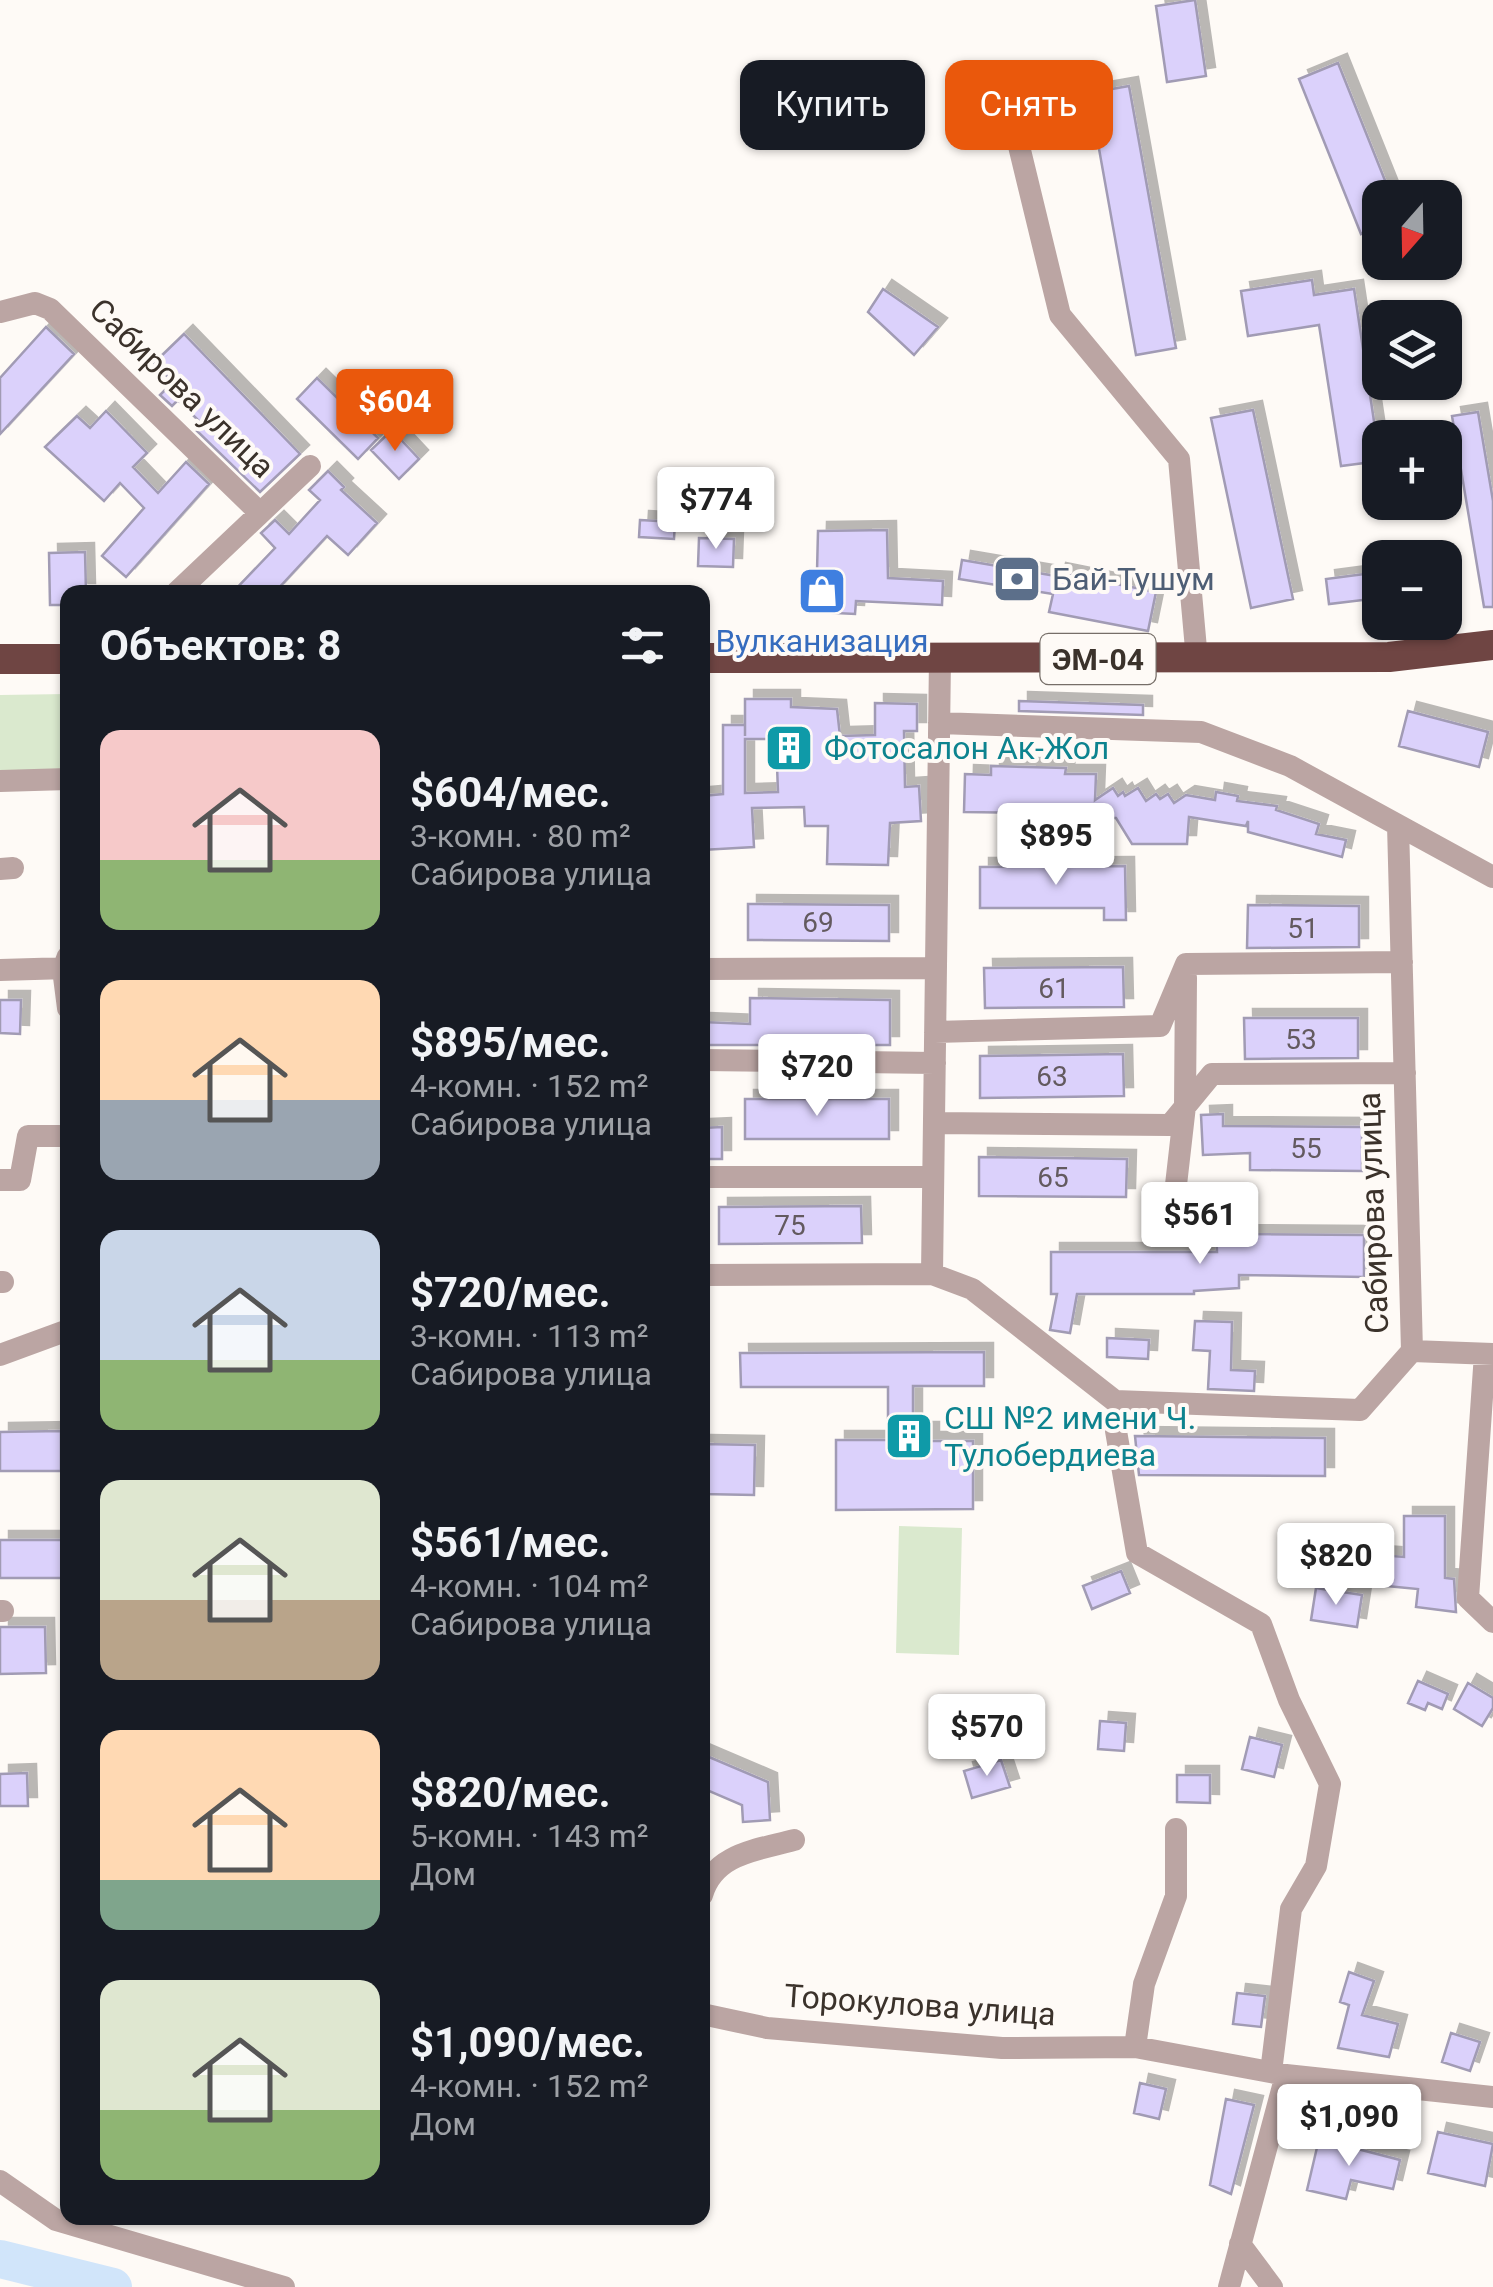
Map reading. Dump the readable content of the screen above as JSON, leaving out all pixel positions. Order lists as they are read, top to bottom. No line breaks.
{"streets":{"highway":["ЭМ-04"],"street":["Сабирова улица","Торокулова улица"]},"places":{"bank":["Бай-Тушум"],"shop":["Вулканизация"],"building":["Фотосалон Ак-Жол","СШ №2 имени Ч. Тулобердиева"]},"house_numbers":["69","51","61","53","63","55","65","75"],"north":"bottom","page":{"chip":["Купить","Снять"],"map_buttons":["+","−"],"price":["$604","$774","$895","$720","$561","$820","$570","$1,090"],"heading":"Объектов: 8","list":[{"name":"$604/мес.","note":"3-комн. · 80 m² · Сабирова улица"},{"name":"$895/мес.","note":"4-комн. · 152 m² · Сабирова улица"},{"name":"$720/мес.","note":"3-комн. · 113 m² · Сабирова улица"},{"name":"$561/мес.","note":"4-комн. · 104 m² · Сабирова улица"},{"name":"$820/мес.","note":"5-комн. · 143 m² · Дом"},{"name":"$1,090/мес.","note":"4-комн. · 152 m² · Дом"}]}}
